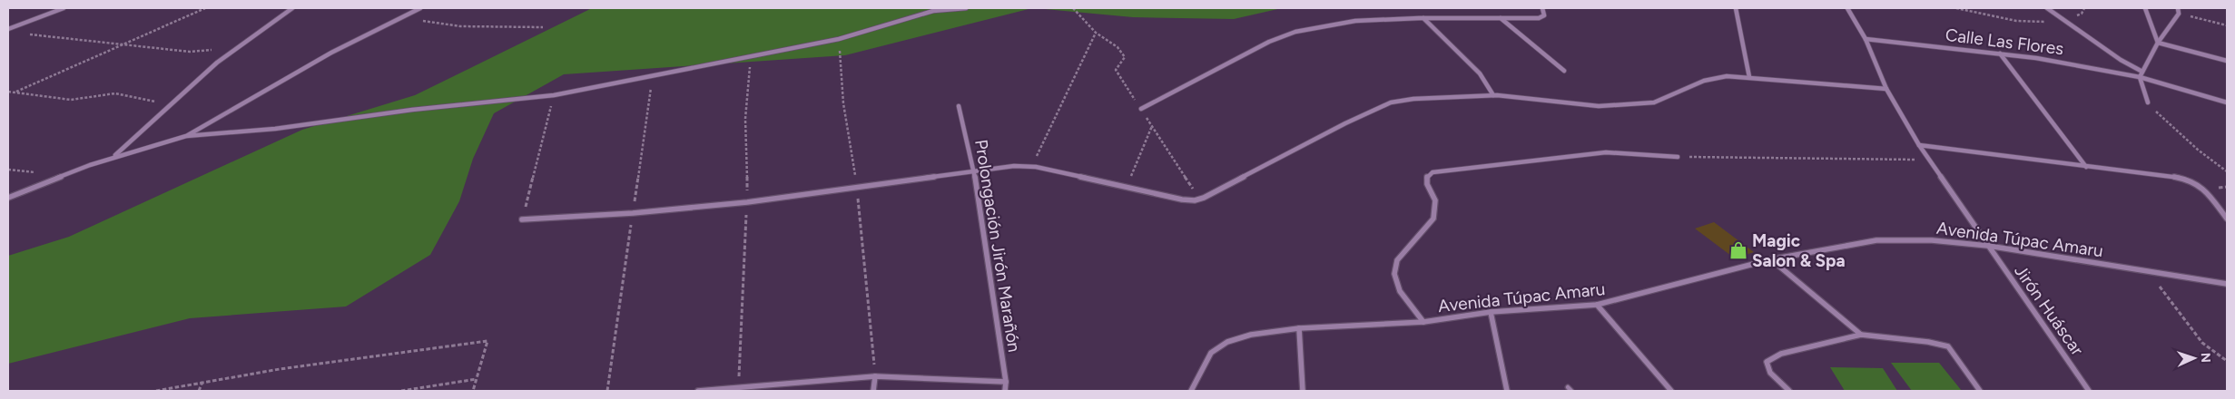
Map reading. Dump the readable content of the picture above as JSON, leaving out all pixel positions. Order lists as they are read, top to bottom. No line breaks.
{"streets":{"street":["Calle Las Flores","Avenida Túpac Amaru","Prolongación Jirón Marañón","Jirón Huáscar"]},"crossings":[["Calle Las Flores","Jirón Huáscar"],["Avenida Túpac Amaru","Jirón Huáscar"]],"places":{"shop":["Magic Salon & Spa"]},"north":"right"}
